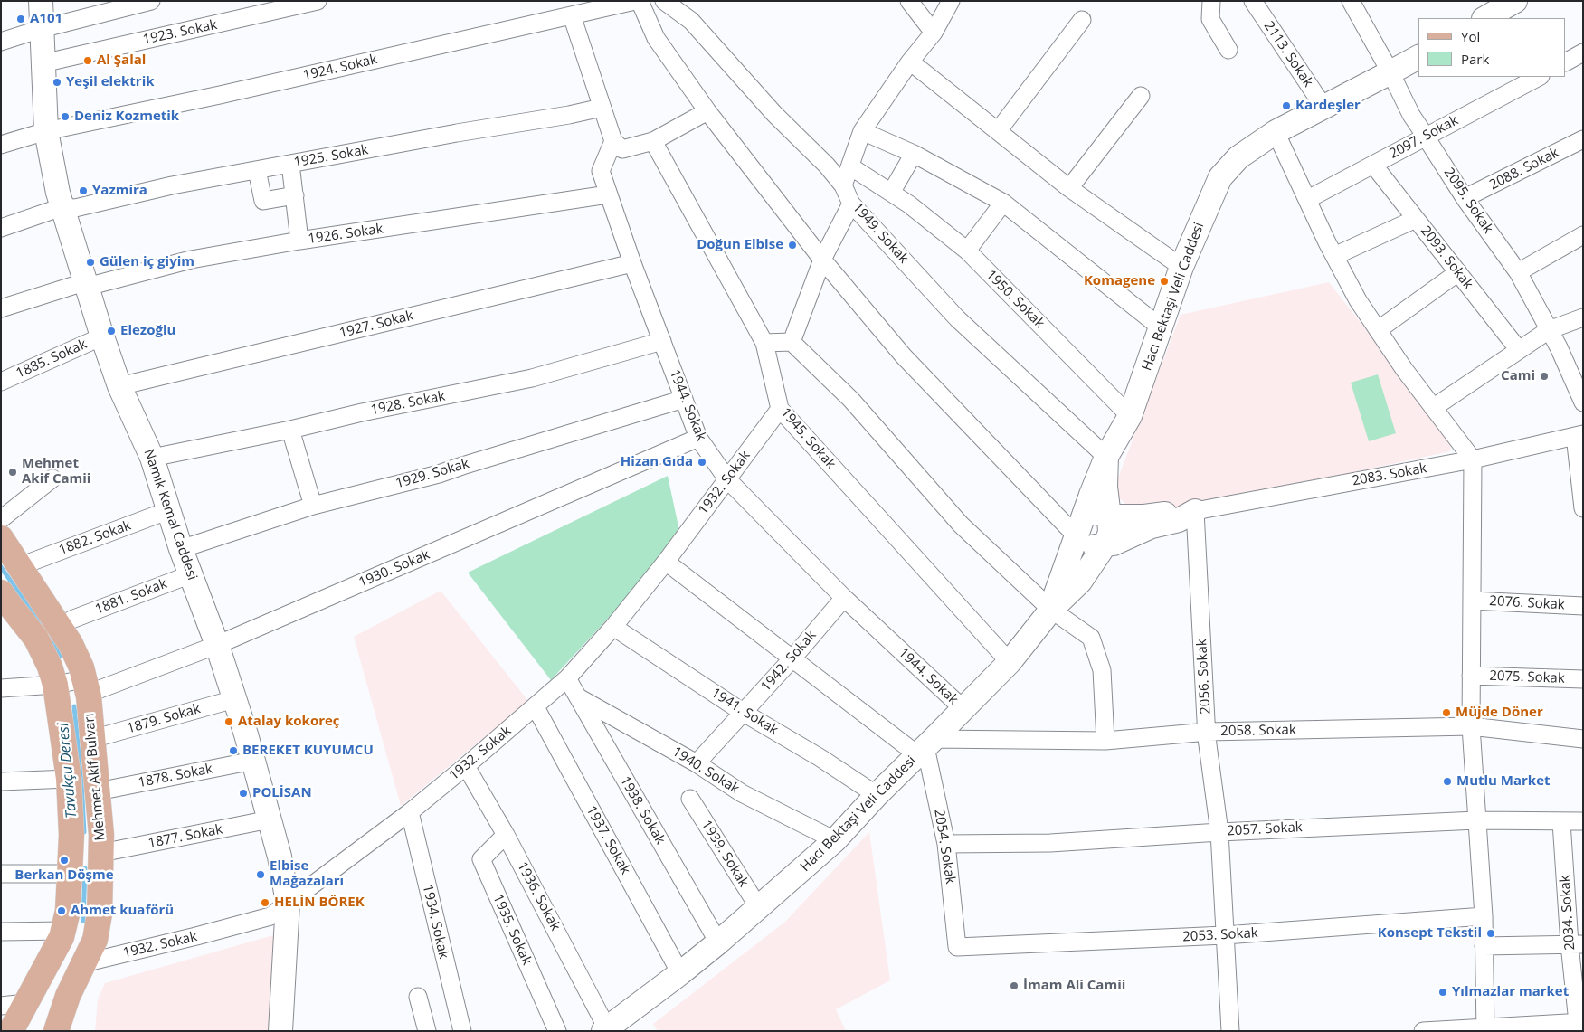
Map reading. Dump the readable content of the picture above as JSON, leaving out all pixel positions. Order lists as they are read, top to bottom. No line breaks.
{"streets":{"main road":["Mehmet Akif Bulvarı"],"street":["1923. Sokak","2113. Sokak","1924. Sokak","2097. Sokak","1925. Sokak","2088. Sokak","2095. Sokak","1949. Sokak","1926. Sokak","2093. Sokak","Hacı Bektaşi Veli Caddesi","1950. Sokak","1927. Sokak","1885. Sokak","1928. Sokak","1944. Sokak","1945. Sokak","1929. Sokak","2083. Sokak","1932. Sokak","Namık Kemal Caddesi","1882. Sokak","1930. Sokak","1881. Sokak","2076. Sokak","1942. Sokak","2056. Sokak","2075. Sokak","1941. Sokak","1879. Sokak","2058. Sokak","1940. Sokak","1878. Sokak","1938. Sokak","2057. Sokak","1877. Sokak","1937. Sokak","2054. Sokak","1939. Sokak","1936. Sokak","2034. Sokak","1934. Sokak","1935. Sokak","2053. Sokak"]},"crossings":[["1923. Sokak","Namık Kemal Caddesi"],["2113. Sokak","Hacı Bektaşi Veli Caddesi"],["1924. Sokak","Namık Kemal Caddesi"],["2097. Sokak","2095. Sokak"],["2097. Sokak","2093. Sokak"],["1925. Sokak","Namık Kemal Caddesi"],["2088. Sokak","2095. Sokak"],["2095. Sokak","Hacı Bektaşi Veli Caddesi"],["1949. Sokak","Hacı Bektaşi Veli Caddesi"],["1926. Sokak","1944. Sokak"],["1926. Sokak","Namık Kemal Caddesi"],["Hacı Bektaşi Veli Caddesi","1950. Sokak"],["Hacı Bektaşi Veli Caddesi","1944. Sokak"],["Hacı Bektaşi Veli Caddesi","1945. Sokak"],["Hacı Bektaşi Veli Caddesi","1941. Sokak"],["Hacı Bektaşi Veli Caddesi","2058. Sokak"],["Hacı Bektaşi Veli Caddesi","1940. Sokak"],["Hacı Bektaşi Veli Caddesi","1938. Sokak"],["Hacı Bektaşi Veli Caddesi","1937. Sokak"],["Hacı Bektaşi Veli Caddesi","2054. Sokak"],["Hacı Bektaşi Veli Caddesi","1939. Sokak"],["Hacı Bektaşi Veli Caddesi","1936. Sokak"],["1927. Sokak","1944. Sokak"],["1927. Sokak","Namık Kemal Caddesi"],["1885. Sokak","Namık Kemal Caddesi"],["1928. Sokak","1944. Sokak"],["1928. Sokak","Namık Kemal Caddesi"],["1944. Sokak","1929. Sokak"],["1944. Sokak","1932. Sokak"],["1944. Sokak","1930. Sokak"],["1944. Sokak","1942. Sokak"],["1945. Sokak","1932. Sokak"],["1929. Sokak","Namık Kemal Caddesi"],["2083. Sokak","2056. Sokak"],["1932. Sokak","Namık Kemal Caddesi"],["1932. Sokak","1941. Sokak"],["1932. Sokak","Mehmet Akif Bulvarı"],["1932. Sokak","1938. Sokak"],["1932. Sokak","1937. Sokak"],["1932. Sokak","1936. Sokak"],["1932. Sokak","1934. Sokak"],["Namık Kemal Caddesi","1882. Sokak"],["Namık Kemal Caddesi","1930. Sokak"],["Namık Kemal Caddesi","1881. Sokak"],["Namık Kemal Caddesi","1879. Sokak"],["Namık Kemal Caddesi","1878. Sokak"],["Namık Kemal Caddesi","1877. Sokak"],["1882. Sokak","Mehmet Akif Bulvarı"],["1930. Sokak","Mehmet Akif Bulvarı"],["1942. Sokak","1941. Sokak"],["1942. Sokak","1940. Sokak"],["2056. Sokak","2058. Sokak"],["2056. Sokak","2057. Sokak"],["2056. Sokak","2053. Sokak"],["1879. Sokak","Mehmet Akif Bulvarı"],["2058. Sokak","2054. Sokak"],["1940. Sokak","1938. Sokak"],["1878. Sokak","Mehmet Akif Bulvarı"],["Mehmet Akif Bulvarı","1877. Sokak"],["2057. Sokak","2054. Sokak"],["2057. Sokak","2034. Sokak"],["2054. Sokak","2053. Sokak"],["1936. Sokak","1935. Sokak"]],"water":["Tavukçu Deresi"],"places":["A101","Al Şalal","Yeşil elektrik","Kardeşler","Deniz Kozmetik","Yazmira","Doğun Elbise","Gülen iç giyim","Komagene","Elezoğlu","Cami","Hizan Gıda","Mehmet Akif Camii","Müjde Döner","Atalay kokoreç","BEREKET KUYUMCU","Mutlu Market","POLİSAN","Berkan Döşme","Elbise Mağazaları","HELİN BÖREK","Ahmet kuaförü","Konsept Tekstil","İmam Ali Camii","Yılmazlar market"],"legend":["Yol","Park"]}
